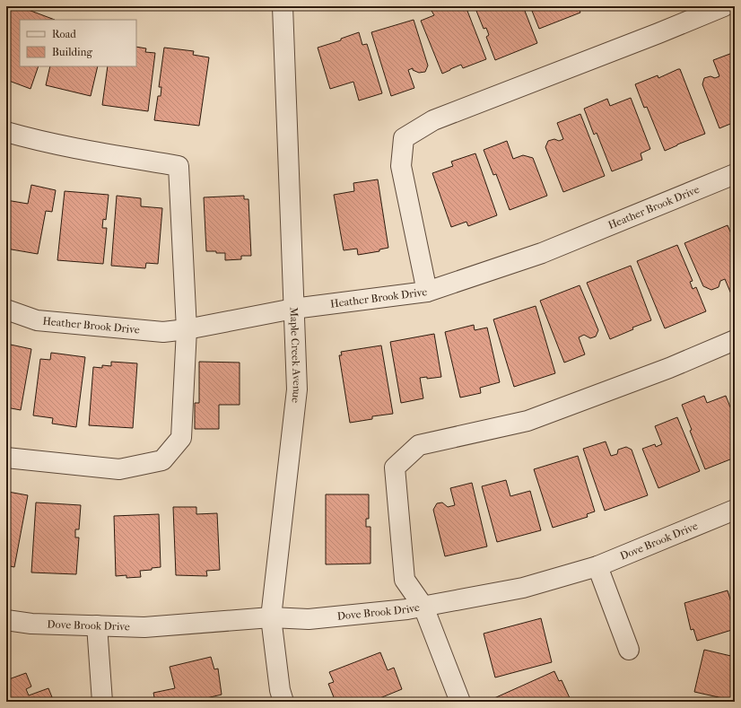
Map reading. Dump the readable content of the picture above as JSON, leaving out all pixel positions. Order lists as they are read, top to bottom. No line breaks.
{"streets":{"street":["Heather Brook Drive","Maple Creek Avenue","Dove Brook Drive"]},"crossings":[["Heather Brook Drive","Maple Creek Avenue"],["Maple Creek Avenue","Dove Brook Drive"]],"legend":["Road","Building"]}
